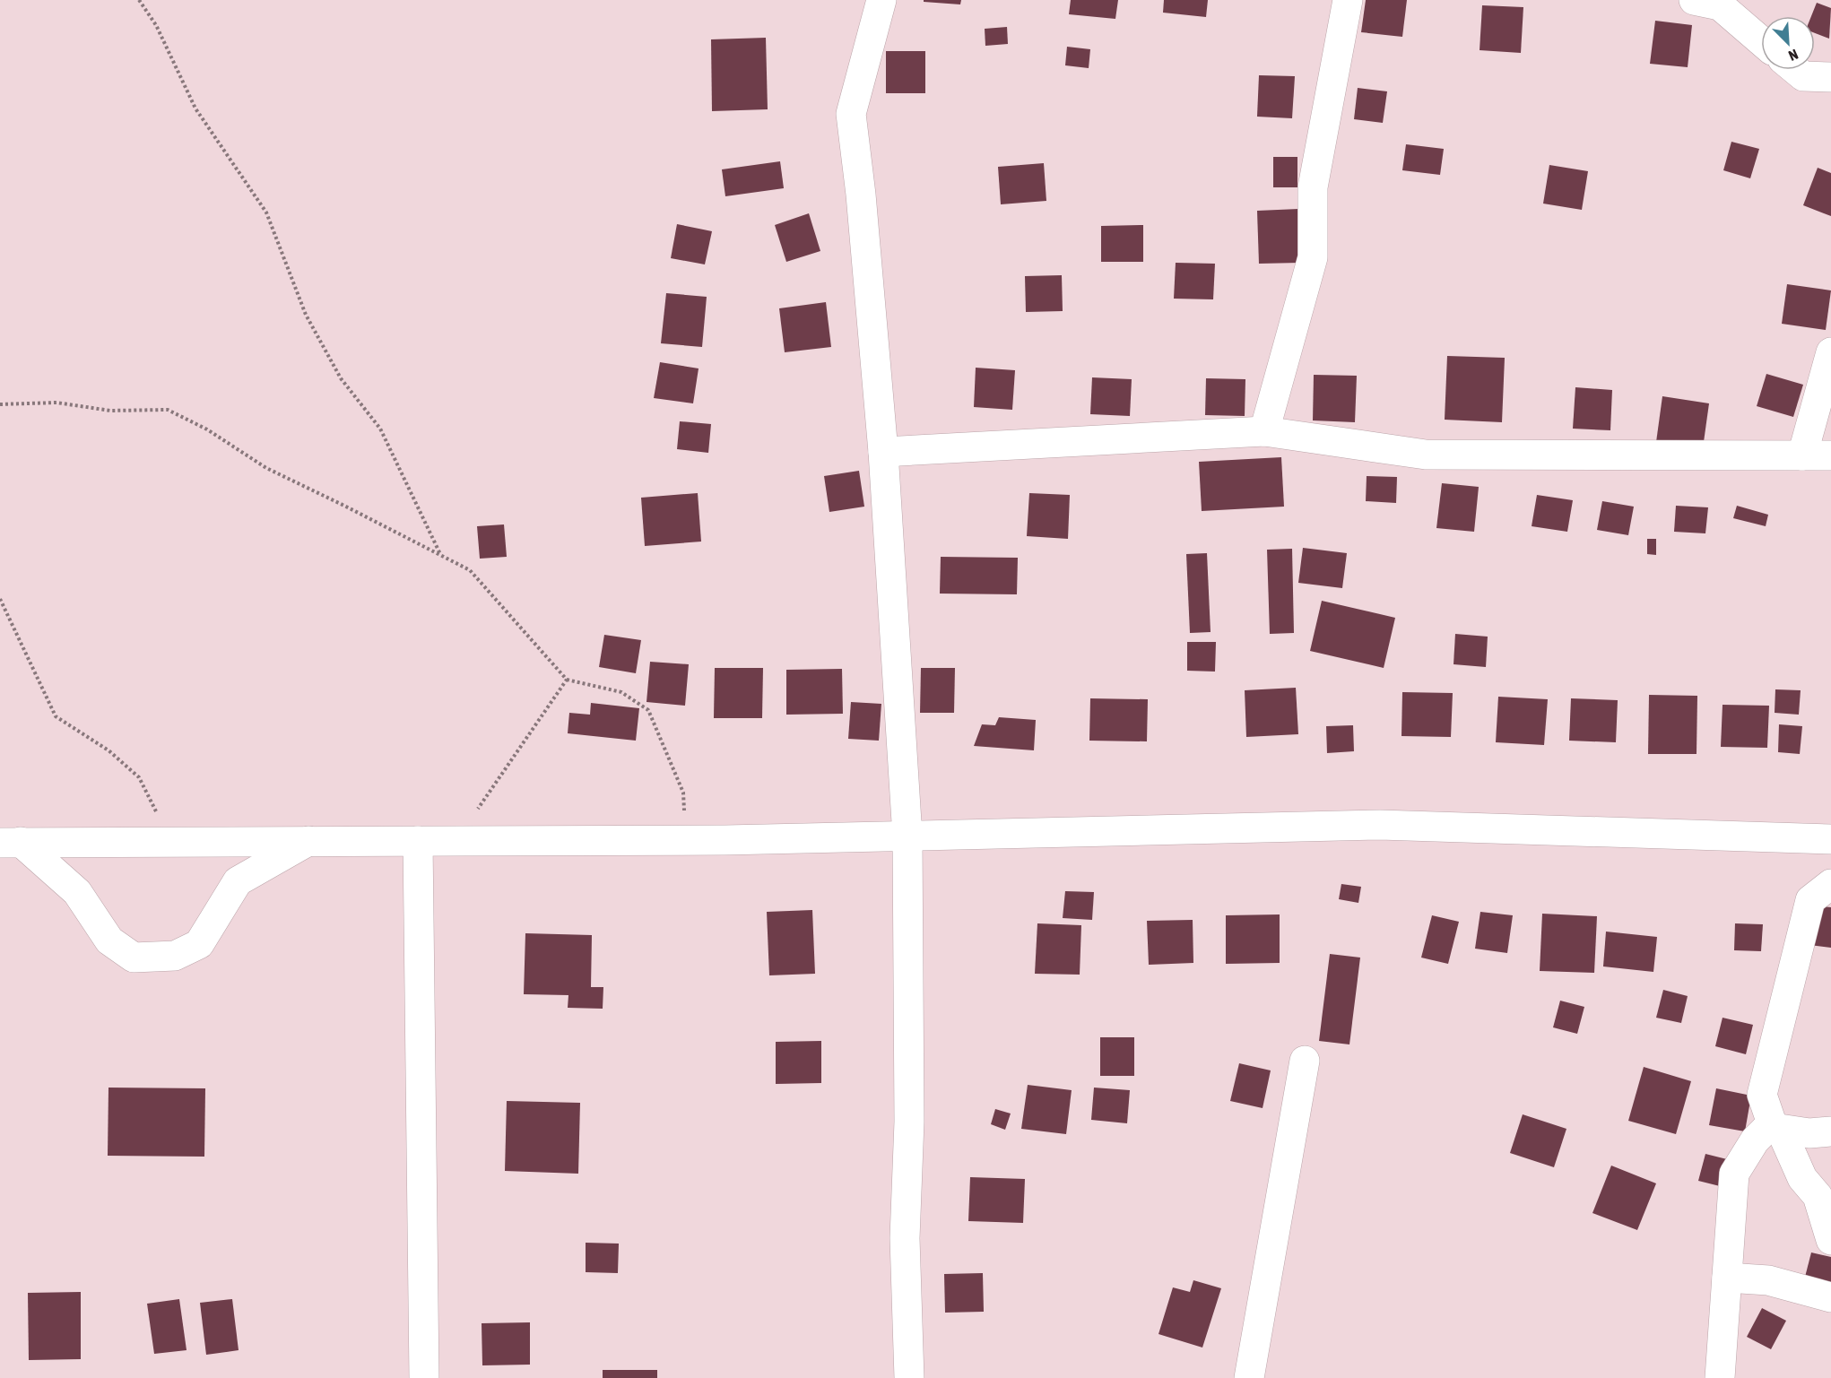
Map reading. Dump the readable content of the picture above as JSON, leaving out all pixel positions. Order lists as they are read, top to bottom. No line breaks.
{"north":"bottom right"}
